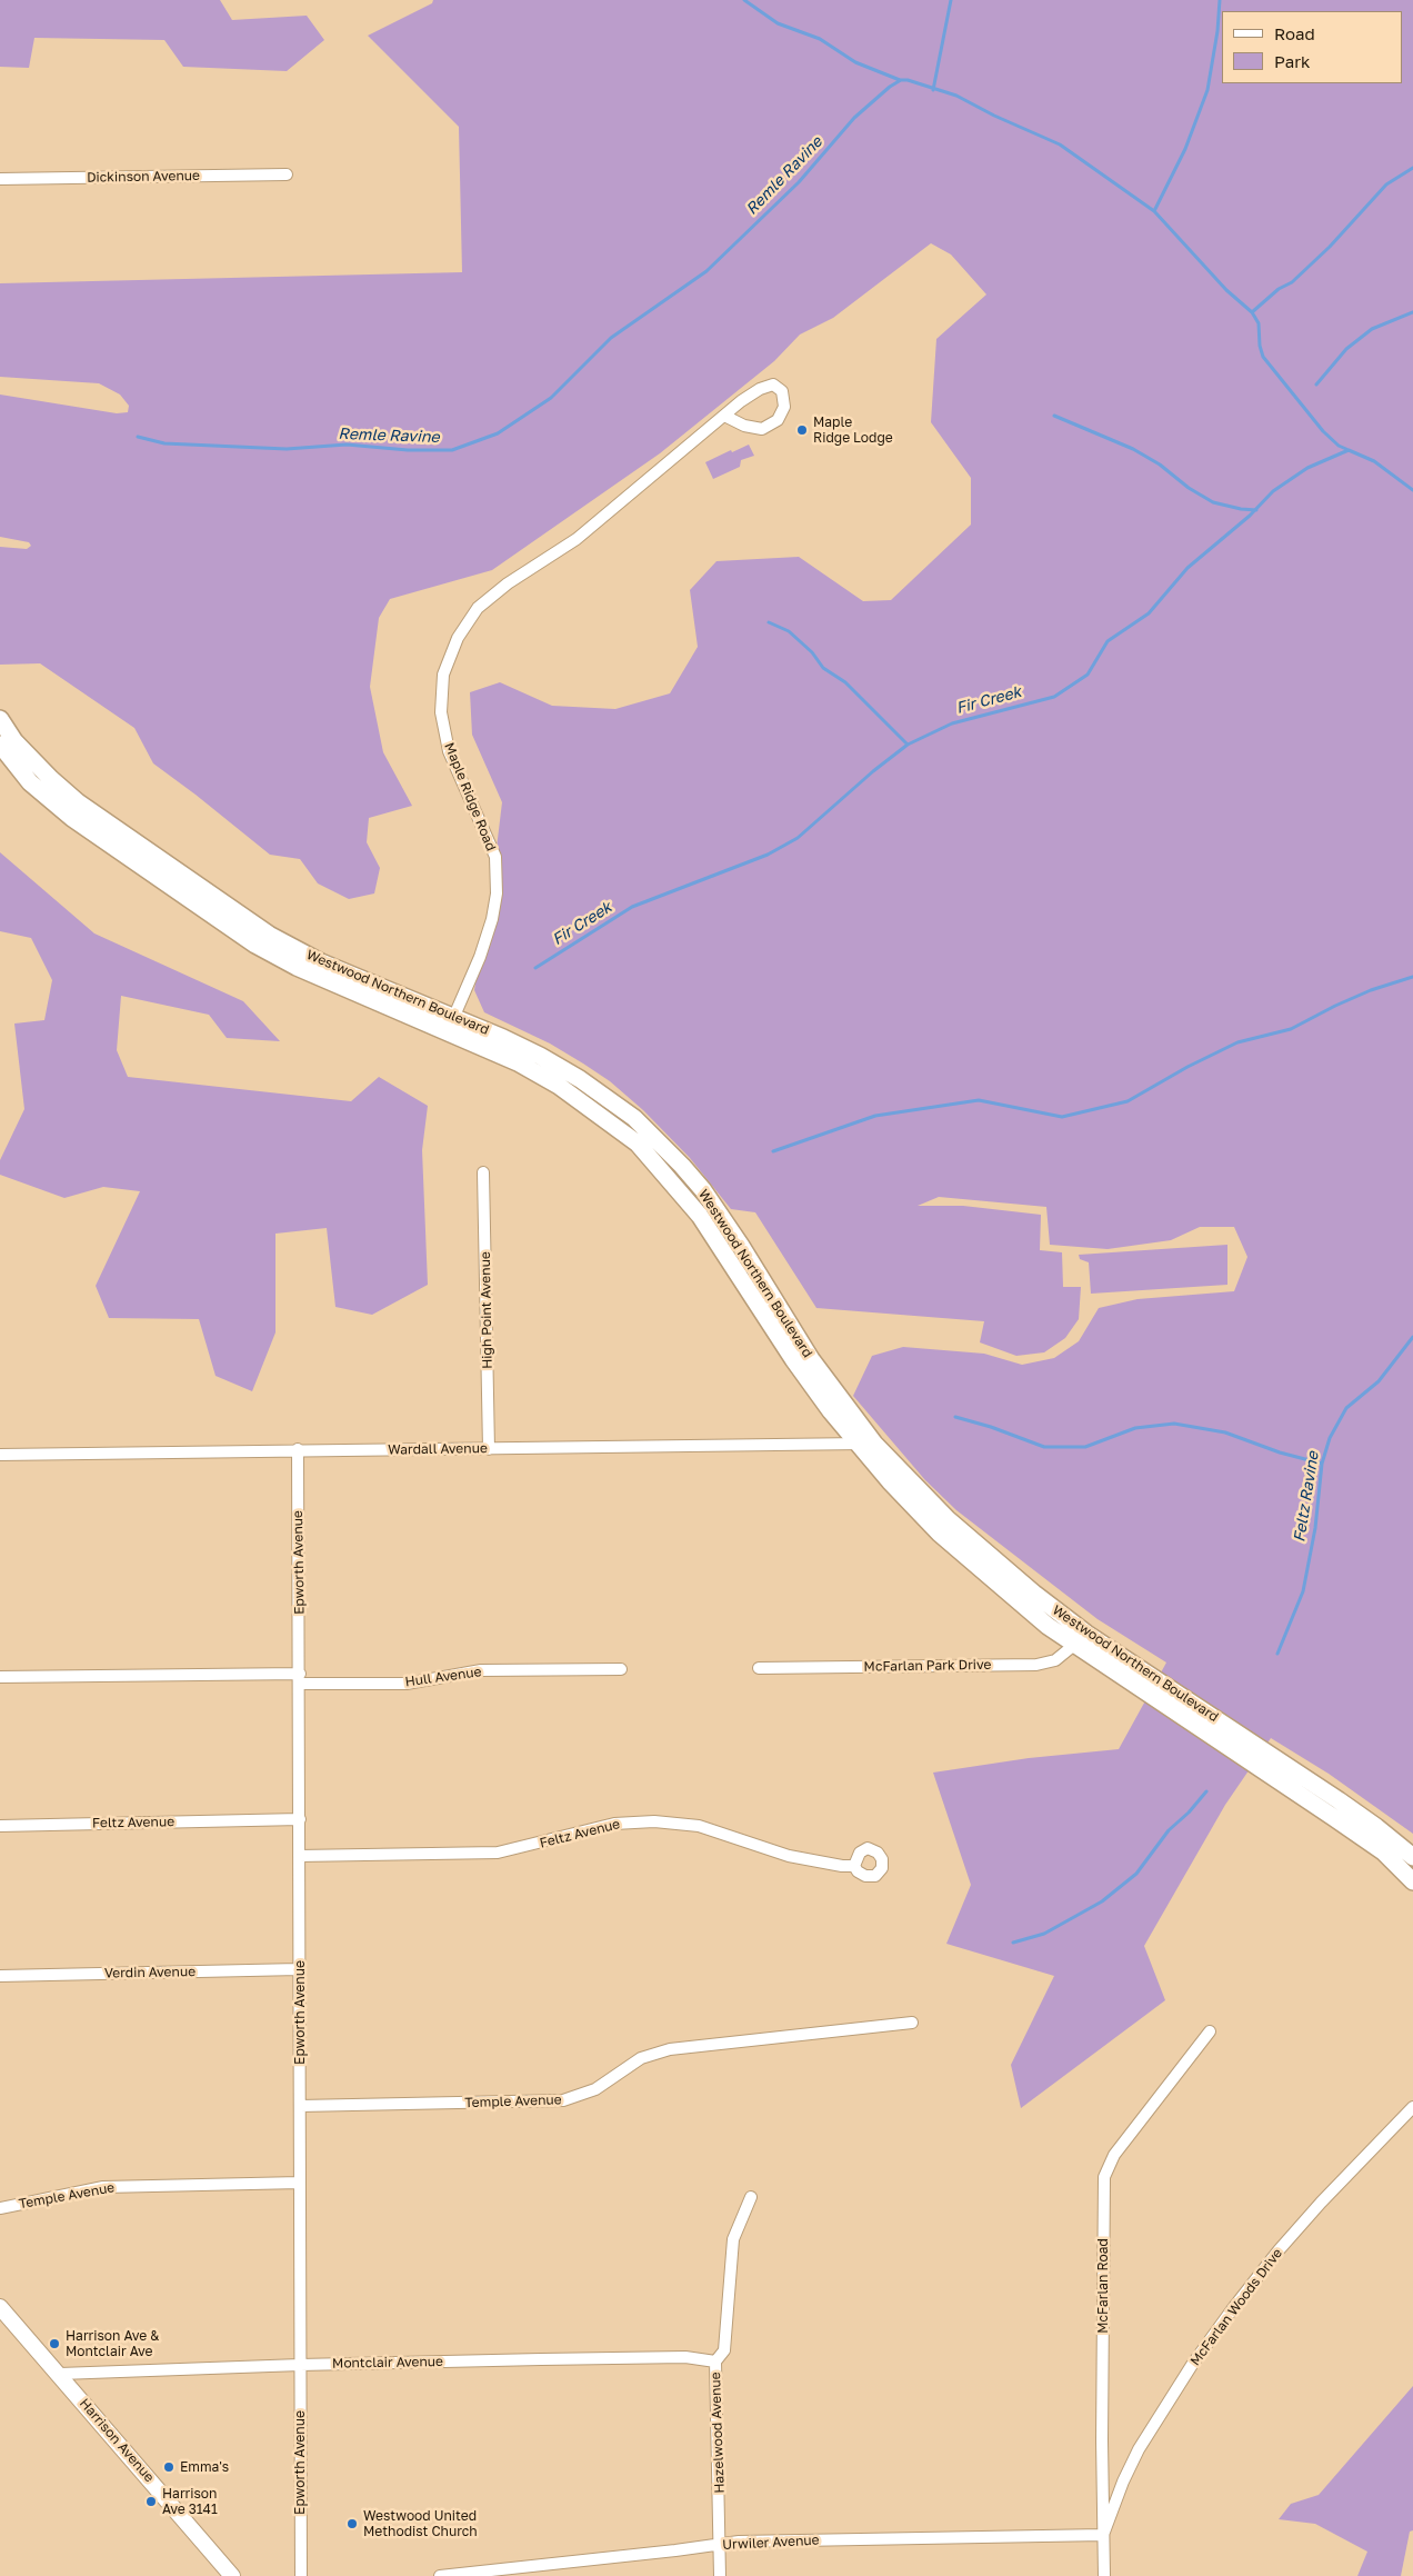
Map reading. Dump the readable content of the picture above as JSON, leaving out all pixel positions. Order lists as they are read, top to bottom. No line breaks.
{"streets":{"main road":["Westwood Northern Boulevard","Harrison Avenue"],"street":["Dickinson Avenue","Maple Ridge Road","High Point Avenue","Wardall Avenue","Epworth Avenue","McFarlan Park Drive","Hull Avenue","Feltz Avenue","Verdin Avenue","Temple Avenue","McFarlan Road","McFarlan Woods Drive","Montclair Avenue","Hazelwood Avenue","Urwiler Avenue"]},"crossings":[["Maple Ridge Road","Westwood Northern Boulevard"],["Westwood Northern Boulevard","Wardall Avenue"],["Westwood Northern Boulevard","McFarlan Park Drive"],["High Point Avenue","Wardall Avenue"],["Wardall Avenue","Epworth Avenue"],["Epworth Avenue","Hull Avenue"],["Epworth Avenue","Feltz Avenue"],["Epworth Avenue","Verdin Avenue"],["Epworth Avenue","Temple Avenue"],["Epworth Avenue","Montclair Avenue"],["McFarlan Road","McFarlan Woods Drive"],["McFarlan Road","Urwiler Avenue"],["McFarlan Woods Drive","Urwiler Avenue"],["Montclair Avenue","Hazelwood Avenue"],["Montclair Avenue","Harrison Avenue"],["Hazelwood Avenue","Urwiler Avenue"]],"water":["Remle Ravine","Fir Creek","Feltz Ravine"],"places":["Maple Ridge Lodge","Harrison Ave & Montclair Ave","Emma's","Harrison Ave 3141","Westwood United Methodist Church"],"legend":["Road","Park"]}
